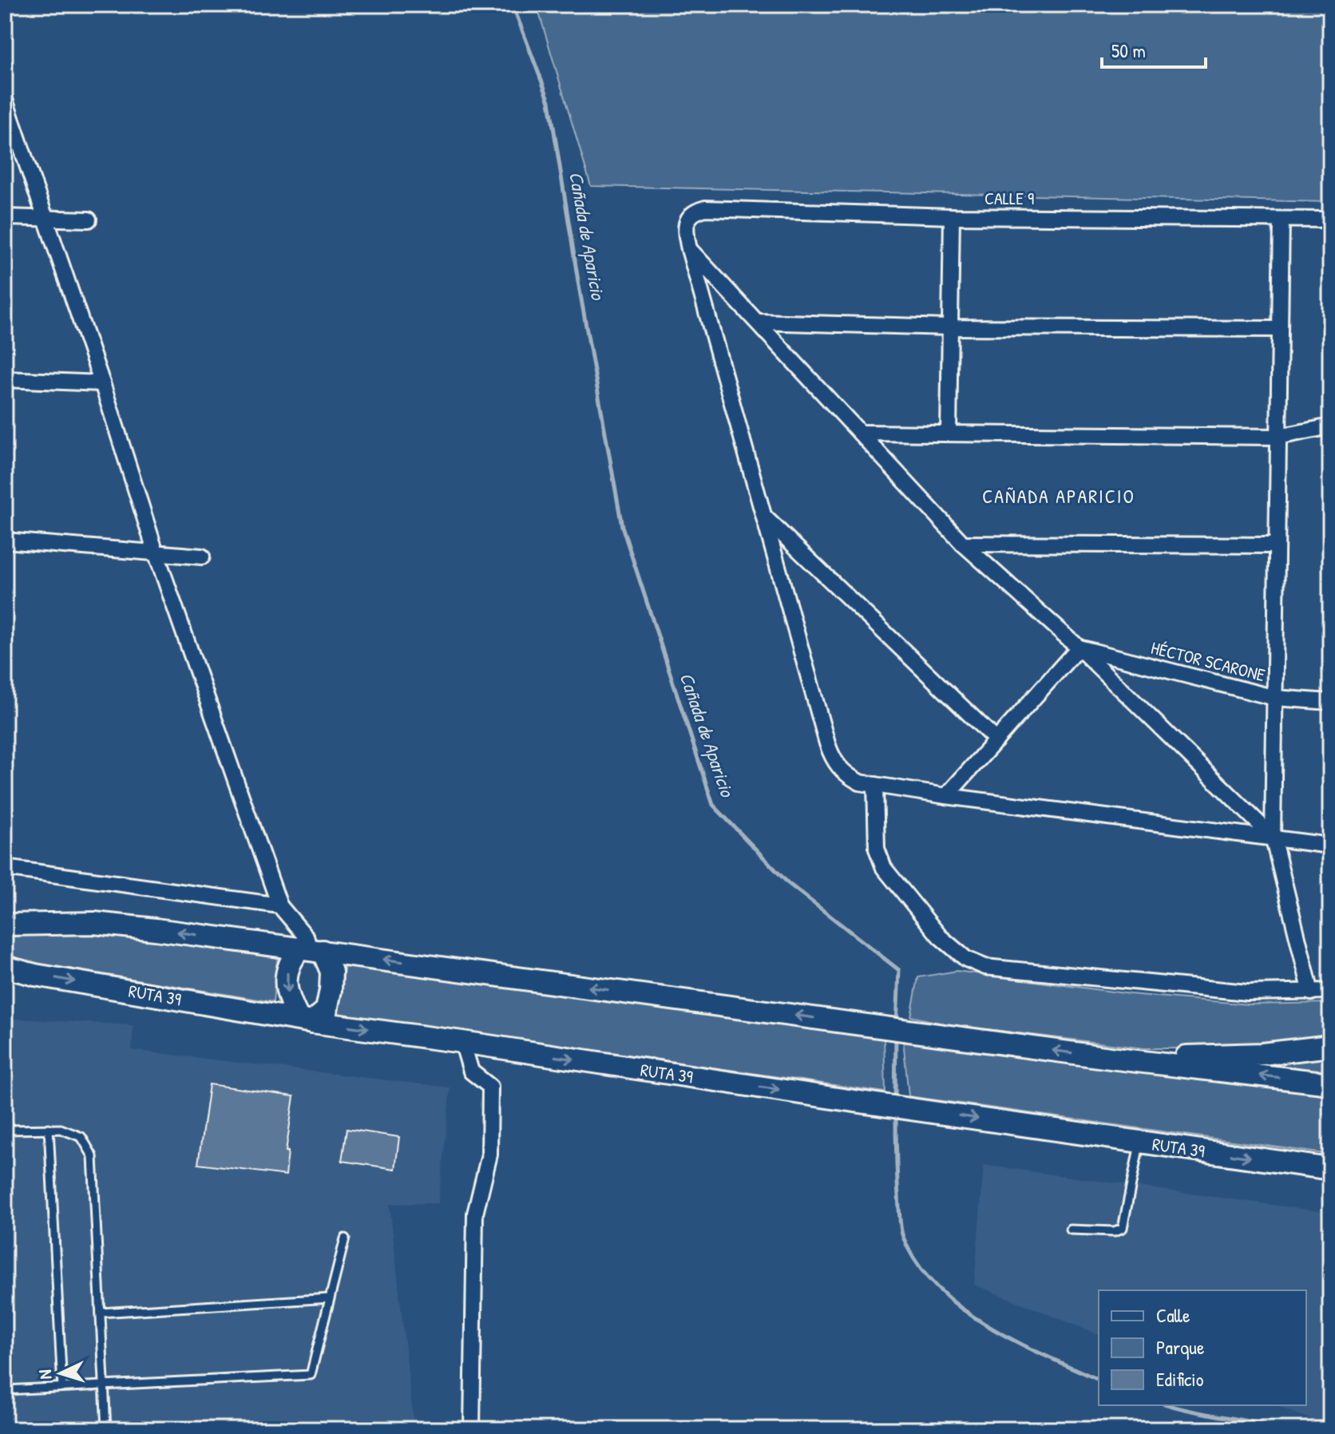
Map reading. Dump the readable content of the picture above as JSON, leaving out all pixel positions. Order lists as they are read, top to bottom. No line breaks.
{"streets":{"main road":["RUTA 39"],"street":["CALLE 9","HÉCTOR SCARONE"]},"districts":["CAÑADA APARICIO"],"water":["Cañada de Aparicio"],"legend":["Calle","Parque","Edificio"],"scale_bar":"50 m","north":"left"}
